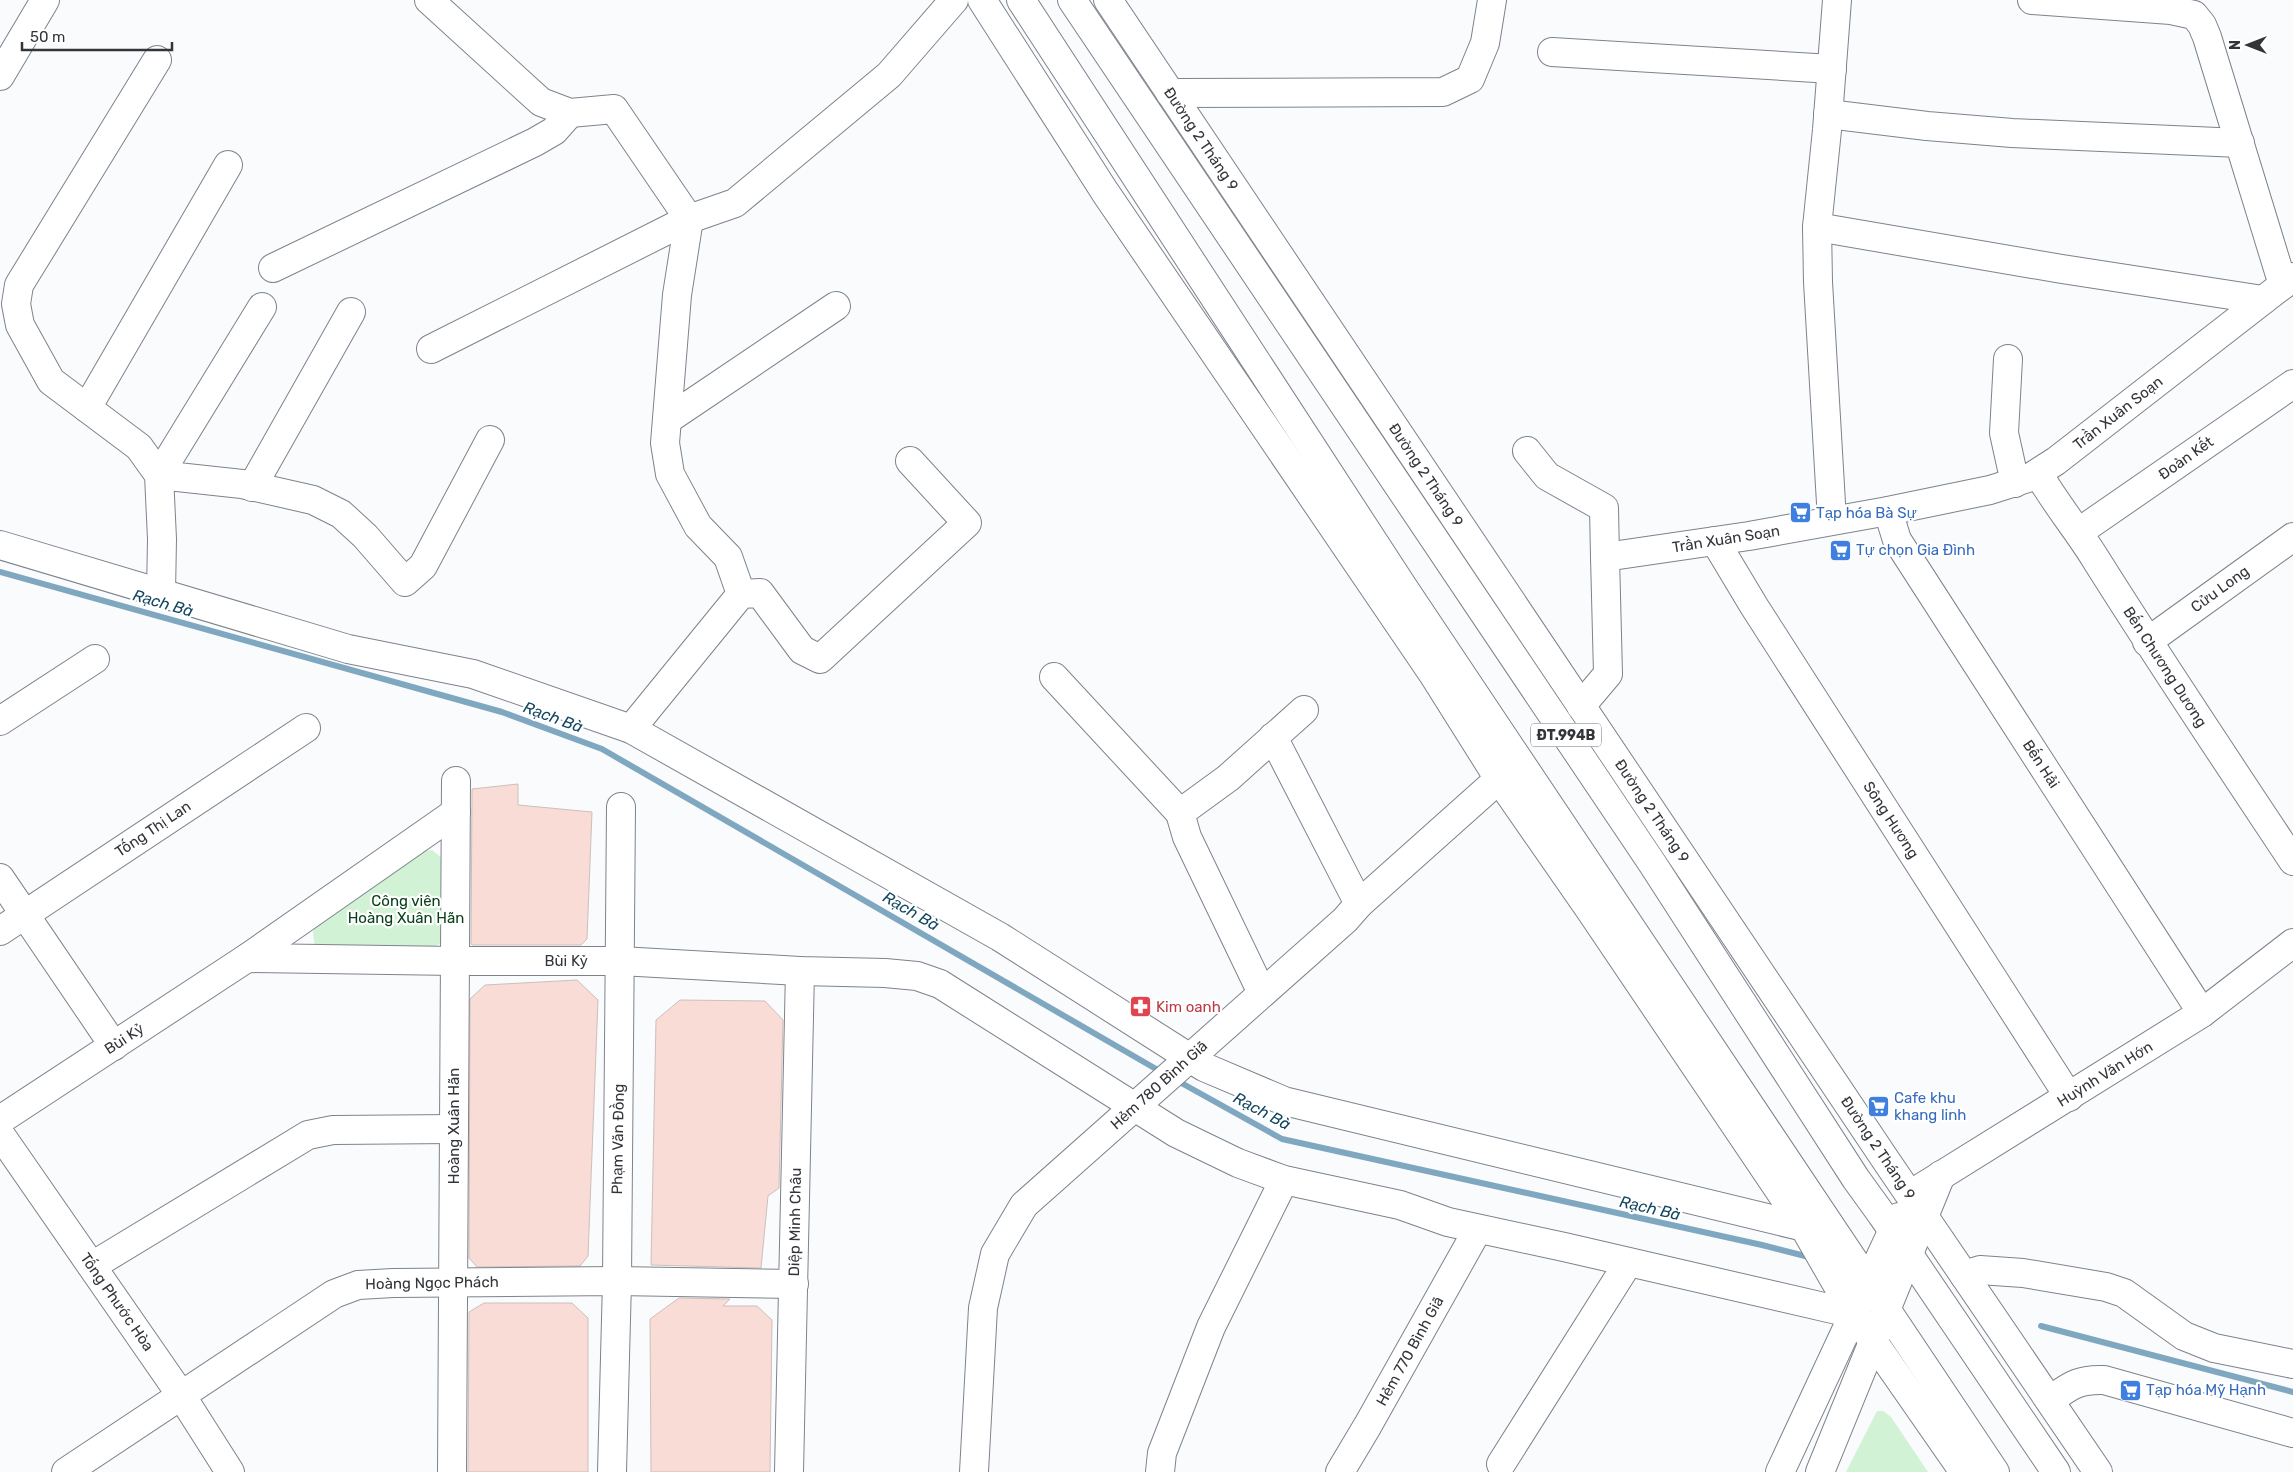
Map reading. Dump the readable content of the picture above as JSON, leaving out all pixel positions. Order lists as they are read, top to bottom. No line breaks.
{"streets":{"street":["Đường 2 Tháng 9","Trần Xuân Soạn","Đoàn Kết","Cửu Long","Bến Chương Dương","ĐT.994B","Bến Hải","Sông Hương","Tống Thị Lan","Bùi Kỷ","Huỳnh Văn Hớn","Hẻm 780 Bình Giã","Hoàng Xuân Hãn","Phạm Văn Đồng","Diệp Minh Châu","Hoàng Ngọc Phách","Tống Phước Hòa","Hẻm 770 Bình Giã"]},"crossings":[["Đường 2 Tháng 9","Huỳnh Văn Hớn"],["Trần Xuân Soạn","Bến Chương Dương"],["Trần Xuân Soạn","Bến Hải"],["Trần Xuân Soạn","Sông Hương"],["Đoàn Kết","Bến Chương Dương"],["Cửu Long","Bến Chương Dương"],["ĐT.994B","Bùi Kỷ"],["ĐT.994B","Hẻm 780 Bình Giã"],["Bến Hải","Huỳnh Văn Hớn"],["Sông Hương","Huỳnh Văn Hớn"],["Bùi Kỷ","Hẻm 780 Bình Giã"],["Bùi Kỷ","Hoàng Xuân Hãn"],["Bùi Kỷ","Phạm Văn Đồng"],["Bùi Kỷ","Diệp Minh Châu"],["Bùi Kỷ","Hẻm 770 Bình Giã"],["Hoàng Xuân Hãn","Hoàng Ngọc Phách"],["Phạm Văn Đồng","Hoàng Ngọc Phách"],["Diệp Minh Châu","Hoàng Ngọc Phách"],["Hoàng Ngọc Phách","Tống Phước Hòa"]],"water":["Rạch Bà"],"parks":["Công viên Hoàng Xuân Hãn"],"places":{"supermarket":["Tạp hóa Bà Sự","Tự chọn Gia Đình","Cafe khu khang linh","Tạp hóa Mỹ Hạnh"],"pharmacy":["Kim oanh"]},"scale_bar":"50 m","north":"left"}
